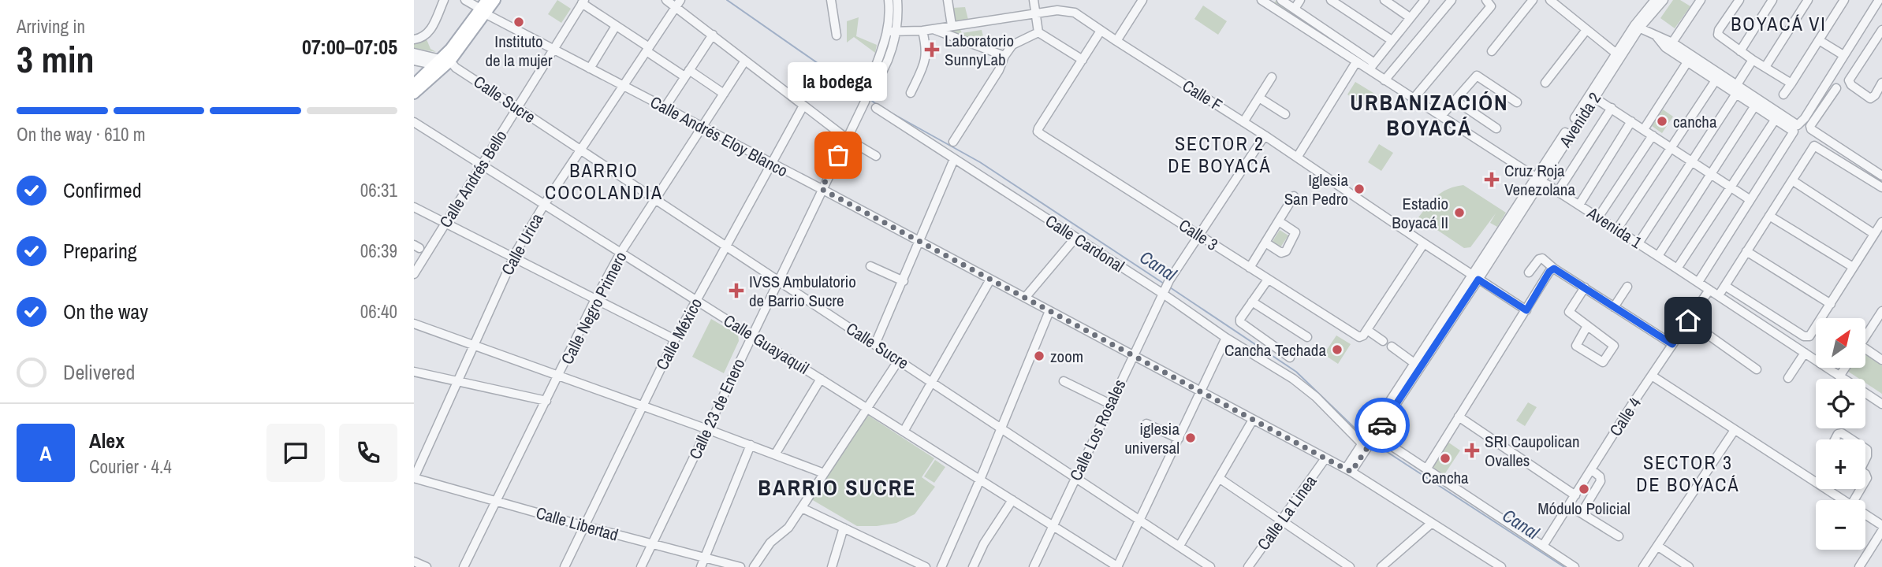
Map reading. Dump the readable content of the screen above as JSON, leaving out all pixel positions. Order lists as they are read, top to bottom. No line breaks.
{"streets":{"street":["Calle F","Calle Sucre","Avenida 2","Calle Andrés Eloy Blanco","Calle Andrés Bello","Avenida 1","Calle 3","Calle Cardonal","Calle Urica","Calle Negro Primero","Calle México","Calle Guayaquil","Calle 23 de Enero","Calle 4","Calle Los Rosales","Calle La Linea","Calle Libertad"]},"crossings":[["Calle F","Avenida 2"],["Calle F","Calle 23 de Enero"],["Calle Sucre","Calle Andrés Bello"],["Calle Sucre","Calle Urica"],["Calle Sucre","Calle Negro Primero"],["Calle Sucre","Calle México"],["Calle Sucre","Calle 23 de Enero"],["Calle Sucre","Calle Los Rosales"],["Avenida 2","Avenida 1"],["Calle Andrés Eloy Blanco","Calle Andrés Bello"],["Calle Andrés Eloy Blanco","Calle Urica"],["Calle Andrés Eloy Blanco","Calle Negro Primero"],["Calle Andrés Eloy Blanco","Calle México"],["Calle Andrés Eloy Blanco","Calle 23 de Enero"],["Calle Andrés Eloy Blanco","Calle Los Rosales"],["Calle Andrés Eloy Blanco","Calle La Linea"],["Calle Andrés Bello","Calle Guayaquil"],["Avenida 1","Calle 4"],["Calle 3","Calle Los Rosales"],["Calle Cardonal","Calle Los Rosales"],["Calle Urica","Calle Guayaquil"],["Calle Urica","Calle Libertad"],["Calle Negro Primero","Calle Guayaquil"],["Calle Negro Primero","Calle Libertad"],["Calle México","Calle Guayaquil"],["Calle México","Calle Libertad"],["Calle Guayaquil","Calle 23 de Enero"],["Calle Guayaquil","Calle Los Rosales"],["Calle 23 de Enero","Calle Libertad"]],"districts":["BOYACÁ VI","URBANIZACIÓN BOYACÁ","SECTOR 2 DE BOYACÁ","BARRIO COCOLANDIA","SECTOR 3 DE BOYACÁ","BARRIO SUCRE"],"water":["Canal"],"places":{"other":["Instituto de la mujer","cancha","la bodega","Iglesia San Pedro","Estadio Boyacá II","Cancha Techada","zoom","iglesia universal","Cancha","Módulo Policial"],"health":["Laboratorio SunnyLab","Cruz Roja Venezolana","IVSS Ambulatorio de Barrio Sucre","SRI Caupolican Ovalles"]},"north":"top right","page":{"heading":["3 min","Arriving in","07:00–07:05"],"panel":["Alex","Courier · 4.4"],"bubble":"la bodega","bar":"On the way · 610 m","list":[["Confirmed","06:31"],["Preparing","06:39"],["On the way","06:40"],"Delivered"],"map_buttons":["+","−"],"round":"A"}}
